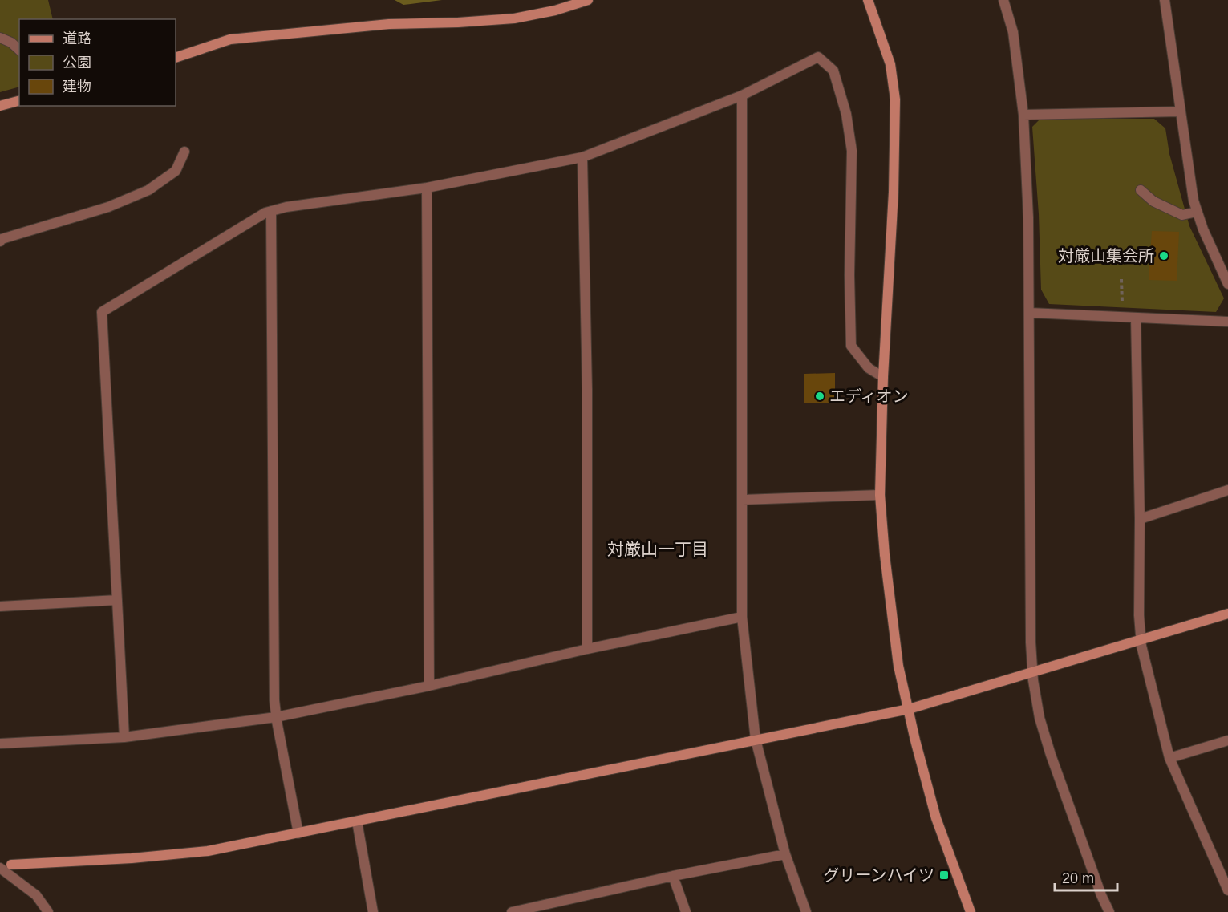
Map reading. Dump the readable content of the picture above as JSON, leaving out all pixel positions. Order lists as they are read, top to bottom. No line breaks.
{"districts":["対厳山一丁目"],"places":{"other":["対厳山集会所","エディオン"],"transit":["グリーンハイツ"]},"legend":["道路","公園","建物"],"scale_bar":"20 m"}
